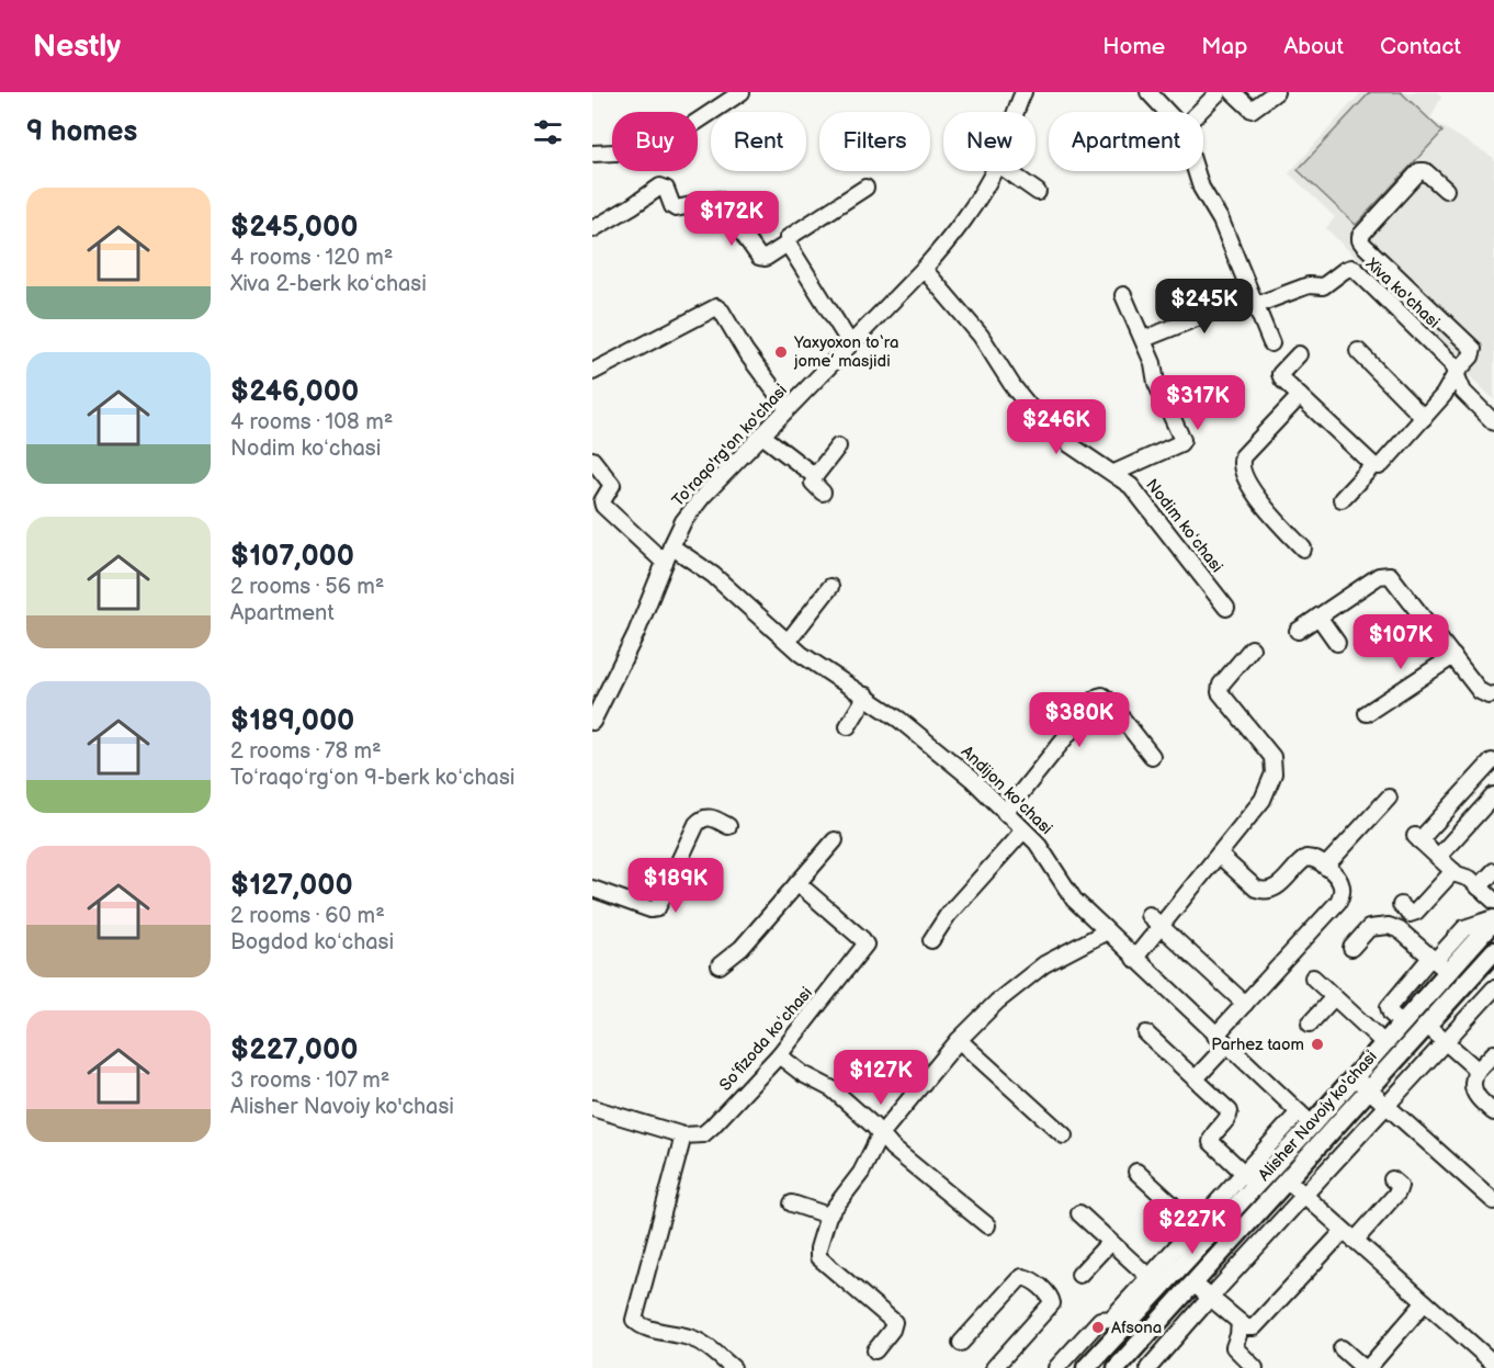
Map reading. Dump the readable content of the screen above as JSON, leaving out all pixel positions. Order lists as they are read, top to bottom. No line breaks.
{"streets":{"main road":["Alisher Navoiy ko'chasi"],"street":["Xiva ko'chasi","To'raqo'rg'on ko'chasi","Nodim koʻchasi","Andijon ko'chasi","Soʻfizoda koʻchasi"]},"crossings":[["To'raqo'rg'on ko'chasi","Nodim koʻchasi"],["To'raqo'rg'on ko'chasi","Andijon ko'chasi"],["Andijon ko'chasi","Alisher Navoiy ko'chasi"]],"places":["Yaxyoxon to‘ra jome’ masjidi","Parhez taom","Afsona"],"page":{"header":"Nestly","nav":["Home","Map","About","Contact"],"heading":"9 homes","chip":["Buy","Rent","Filters","New","Apartment"],"list":[{"name":"$245,000","note":"4 rooms · 120 m² · Xiva 2-berk koʻchasi"},{"name":"$246,000","note":"4 rooms · 108 m² · Nodim koʻchasi"},{"name":"$107,000","note":"2 rooms · 56 m² · Apartment"},{"name":"$189,000","note":"2 rooms · 78 m² · Toʻraqoʻrgʻon 9-berk koʻchasi"},{"name":"$127,000","note":"2 rooms · 60 m² · Bogdod koʻchasi"},{"name":"$227,000","note":"3 rooms · 107 m² · Alisher Navoiy ko'chasi"}],"price":["$172K","$245K","$317K","$246K","$107K","$380K","$189K","$127K","$227K"]}}
